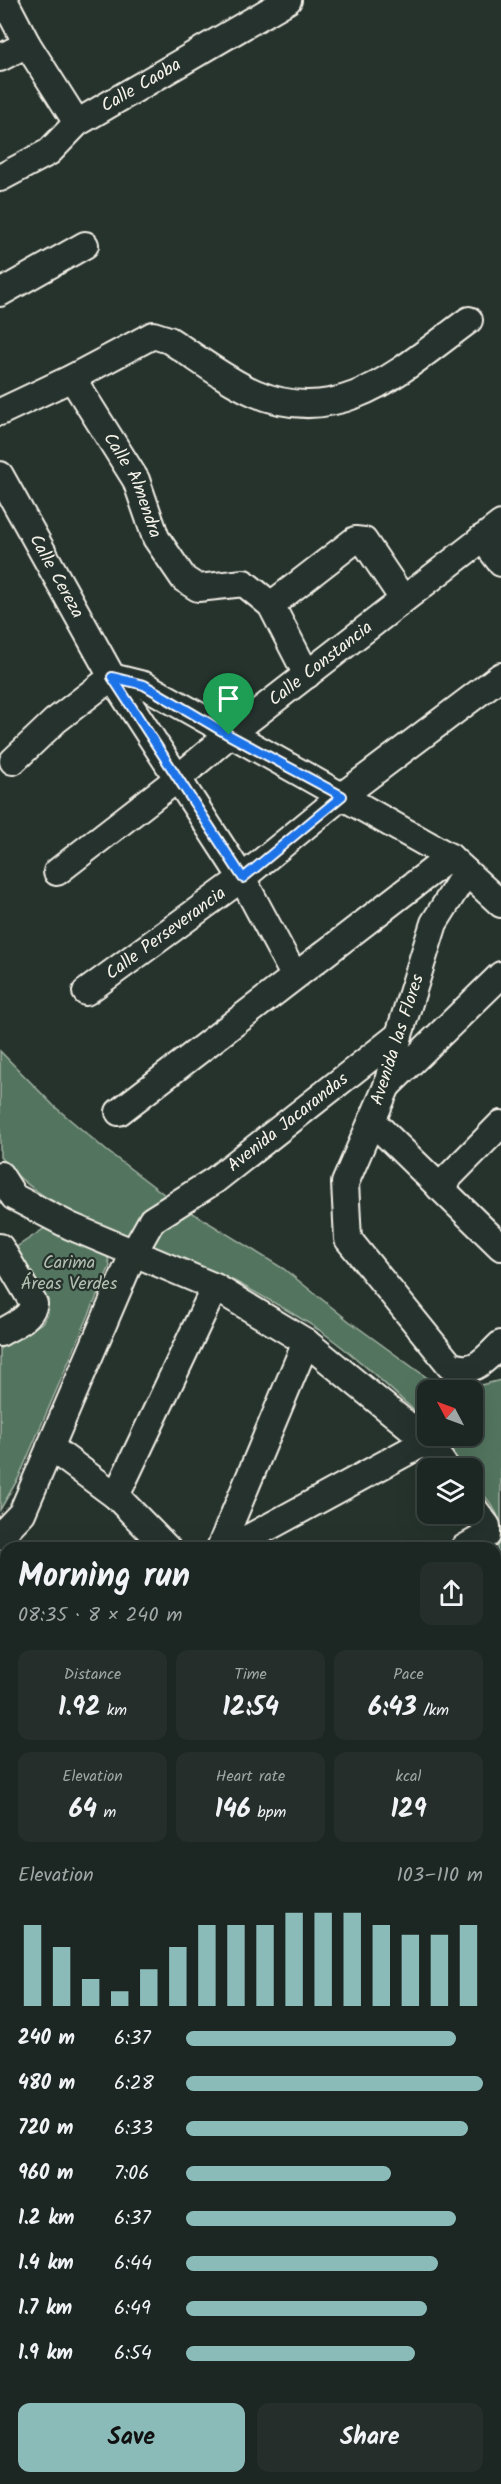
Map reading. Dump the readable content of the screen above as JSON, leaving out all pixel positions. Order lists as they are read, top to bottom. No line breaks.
{"streets":{"street":["Calle Caoba","Calle Almendra","Calle Cereza","Calle Constancia","Calle Perseverancia","Avenida las Flores","Avenida Jacarandas"]},"crossings":[["Calle Cereza","Calle Constancia"],["Calle Cereza","Calle Perseverancia"],["Avenida las Flores","Avenida Jacarandas"]],"parks":["Carima Áreas Verdes"],"north":"top left","page":{"heading":["Morning run","08:35 · 8 × 240 m"],"stats":[["Distance","1.92 km"],["Time","12:54"],["Pace","6:43 /km"],["Elevation","64 m"],["Heart rate","146 bpm"],["kcal","129"]],"chart":["Elevation","103–110 m"],"list":[{"name":"240 m","note":"6:37"},{"name":"480 m","note":"6:28"},{"name":"720 m","note":"6:33"},{"name":"960 m","note":"7:06"},{"name":"1.2 km","note":"6:37"},{"name":"1.4 km","note":"6:44"},{"name":"1.7 km","note":"6:49"},{"name":"1.9 km","note":"6:54"}],"buttons":["Save","Share"]}}
